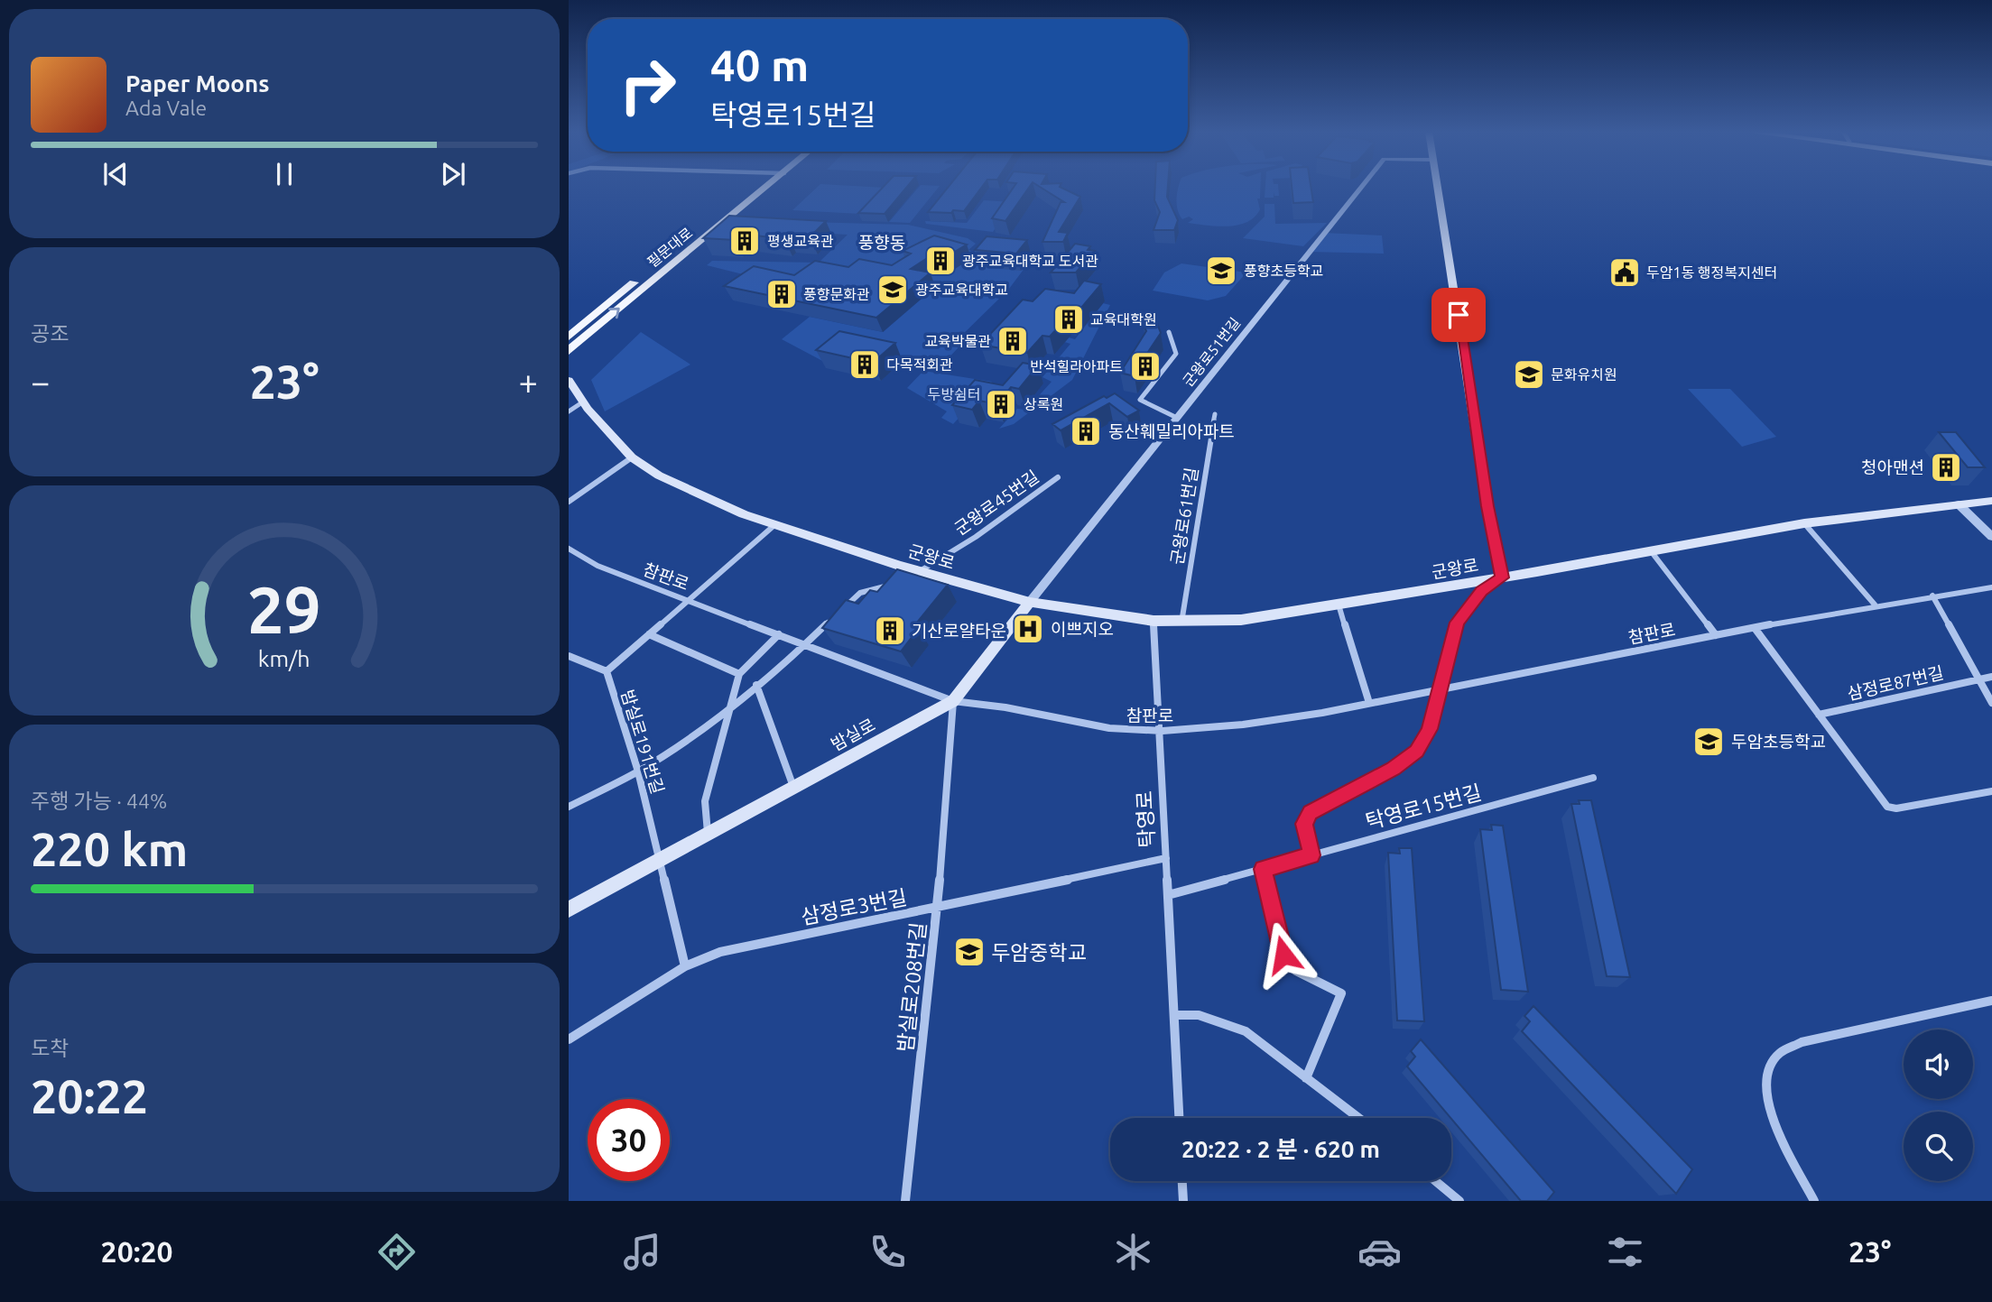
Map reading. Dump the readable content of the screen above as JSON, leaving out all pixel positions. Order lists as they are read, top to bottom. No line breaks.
{"streets":{"main road":["필문대로","군왕로","밤실로"],"street":["군왕로51번길","군왕로45번길","군왕로61번길","참판로","삼정로87번길","밤실로191번길","탁영로15번길","탁영로","삼정로3번길","밤실로208번길"]},"crossings":[["군왕로51번길","군왕로"],["군왕로51번길","밤실로"],["군왕로45번길","군왕로"],["군왕로61번길","군왕로"],["군왕로","밤실로"],["군왕로","탁영로"],["참판로","삼정로87번길"],["참판로","밤실로"],["참판로","탁영로"],["참판로","밤실로208번길"],["밤실로","밤실로191번길"],["밤실로","밤실로208번길"],["탁영로15번길","탁영로"],["탁영로","삼정로3번길"],["삼정로3번길","밤실로208번길"]],"districts":["풍향동"],"parks":["두방쉼터"],"places":{"building":["평생교육관","광주교육대학교 도서관","풍향문화관","교육대학원","교육박물관","다목적회관","반석힐라아파트","상록원","동산훼밀리아파트","청아맨션","기산로얄타운"],"school or university":["풍향초등학교","광주교육대학교","문화유치원","두암초등학교","두암중학교"],"public building":["두암1동 행정복지센터"],"hospital":["이쁘지오"]},"page":{"turn":["40 m","탁영로15번길"],"song":["Paper Moons","Ada Vale"],"tile":["공조",["주행 가능 · 44%","220 km"],["도착","20:22"]],"heat":["−","23°","+"],"limit":"30","trip":"20:22 · 2 분 · 620 m","tabs":["20:20","23°"],"gauge":["29","km/h"]}}
